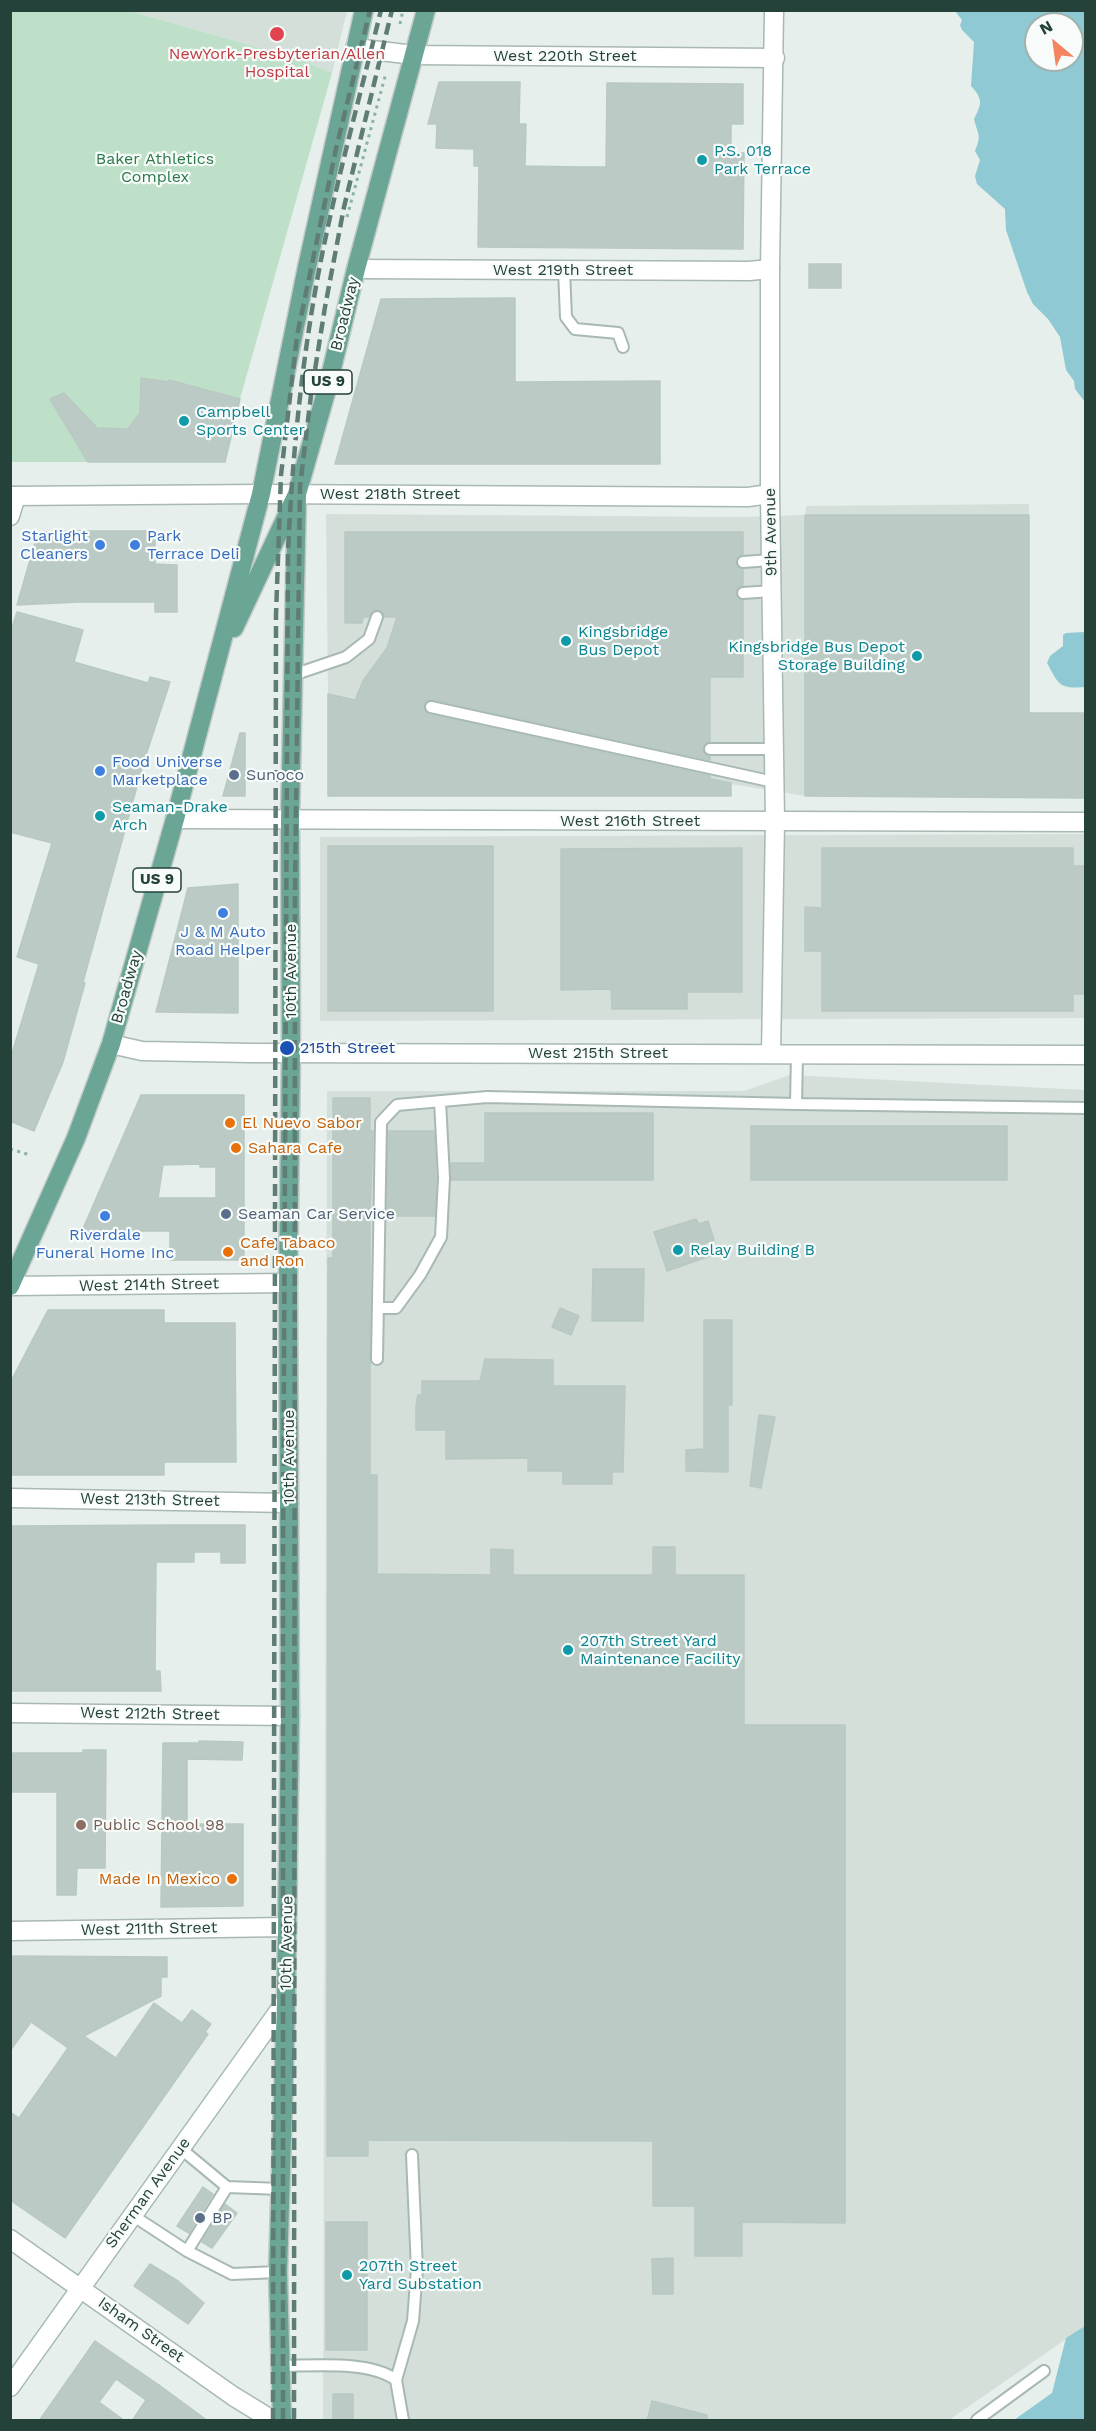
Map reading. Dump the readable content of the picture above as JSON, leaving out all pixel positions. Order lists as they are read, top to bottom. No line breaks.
{"streets":{"main road":["Broadway","US 9","10th Avenue"],"street":["West 220th Street","West 219th Street","West 218th Street","9th Avenue","West 216th Street","West 215th Street","West 214th Street","West 213th Street","West 212th Street","West 211th Street","Sherman Avenue","Isham Street"]},"crossings":[["West 220th Street","Broadway"],["West 220th Street","9th Avenue"],["West 219th Street","Broadway"],["West 219th Street","9th Avenue"],["Broadway","West 218th Street"],["Broadway","West 216th Street"],["Broadway","10th Avenue"],["Broadway","West 215th Street"],["Broadway","West 214th Street"],["West 218th Street","9th Avenue"],["West 218th Street","10th Avenue"],["9th Avenue","West 216th Street"],["9th Avenue","West 215th Street"],["West 216th Street","10th Avenue"],["10th Avenue","West 215th Street"],["10th Avenue","West 214th Street"],["10th Avenue","West 213th Street"],["10th Avenue","West 212th Street"],["10th Avenue","West 211th Street"],["10th Avenue","Sherman Avenue"],["Sherman Avenue","Isham Street"]],"parks":["Baker Athletics Complex"],"places":["NewYork-Presbyterian/Allen Hospital","P.S. 018 Park Terrace","Campbell Sports Center","Starlight Cleaners","Park Terrace Deli","Kingsbridge Bus Depot","Kingsbridge Bus Depot Storage Building","Food Universe Marketplace","Sunoco","Seaman-Drake Arch","J & M Auto Road Helper","215th Street","El Nuevo Sabor","Sahara Cafe","Seaman Car Service","Riverdale Funeral Home Inc","Relay Building B","Cafe Tabaco and Ron","207th Street Yard Maintenance Facility","Public School 98","Made In Mexico","BP","207th Street Yard Substation"],"north":"top left"}
